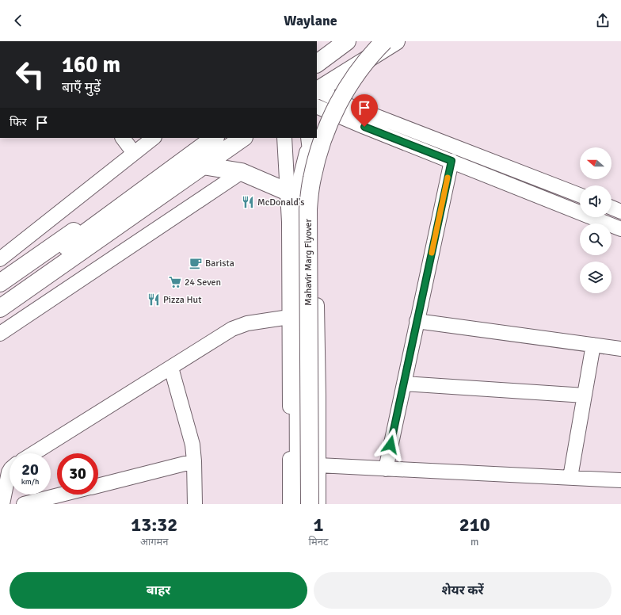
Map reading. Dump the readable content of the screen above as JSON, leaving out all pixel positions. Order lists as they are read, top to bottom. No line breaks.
{"streets":{"main road":["Mahavir Marg Flyover"]},"places":{"restaurant":["McDonald's","Pizza Hut"],"cafe":["Barista"],"supermarket":["24 Seven"]},"north":"left","page":{"header":"Waylane","turn":["160 m","बाएँ मुड़ें"],"then":"फिर","speed":"20 km/h","limit":"30","eta":["13:32","आगमन","1","मिनट","210","m"],"buttons":["बाहर","शेयर करें"]}}
